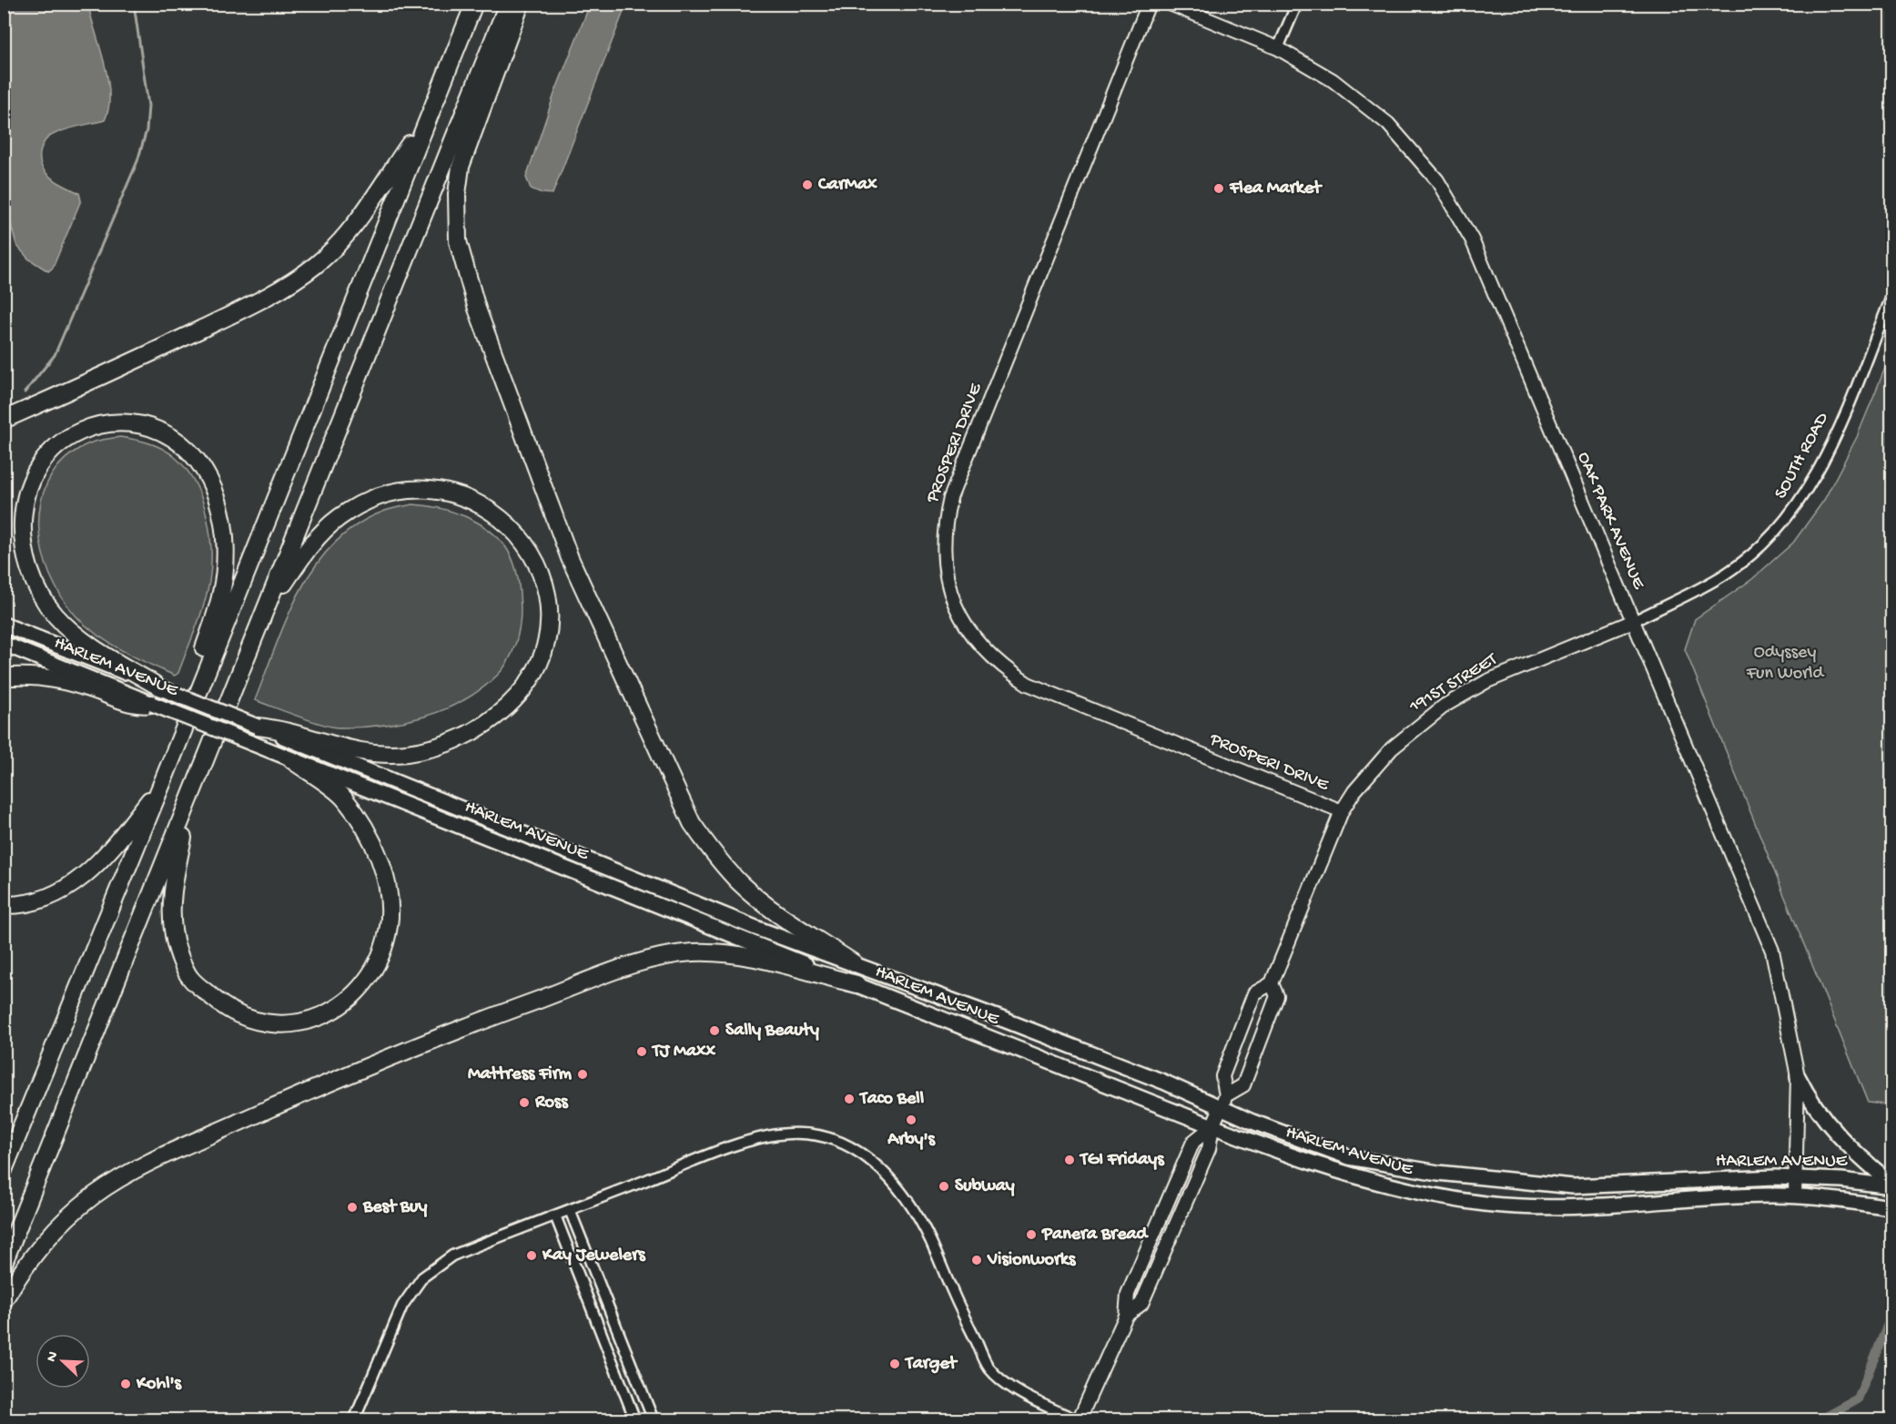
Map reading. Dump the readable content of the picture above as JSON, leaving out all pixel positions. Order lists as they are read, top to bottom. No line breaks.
{"streets":{"main road":["HARLEM AVENUE"],"street":["PROSPERI DRIVE","SOUTH ROAD","OAK PARK AVENUE","191ST STREET"]},"crossings":[["PROSPERI DRIVE","191ST STREET"],["SOUTH ROAD","OAK PARK AVENUE"],["SOUTH ROAD","191ST STREET"],["OAK PARK AVENUE","HARLEM AVENUE"],["OAK PARK AVENUE","191ST STREET"],["HARLEM AVENUE","191ST STREET"]],"parks":["Odyssey Fun World"],"places":["CarMax","Flea Market","Sally Beauty","TJ Maxx","Mattress Firm","Taco Bell","Ross","Arby's","TGI Fridays","Subway","Best Buy","Panera Bread","Kay Jewelers","Visionworks","Target","Kohl's"],"north":"top left"}
